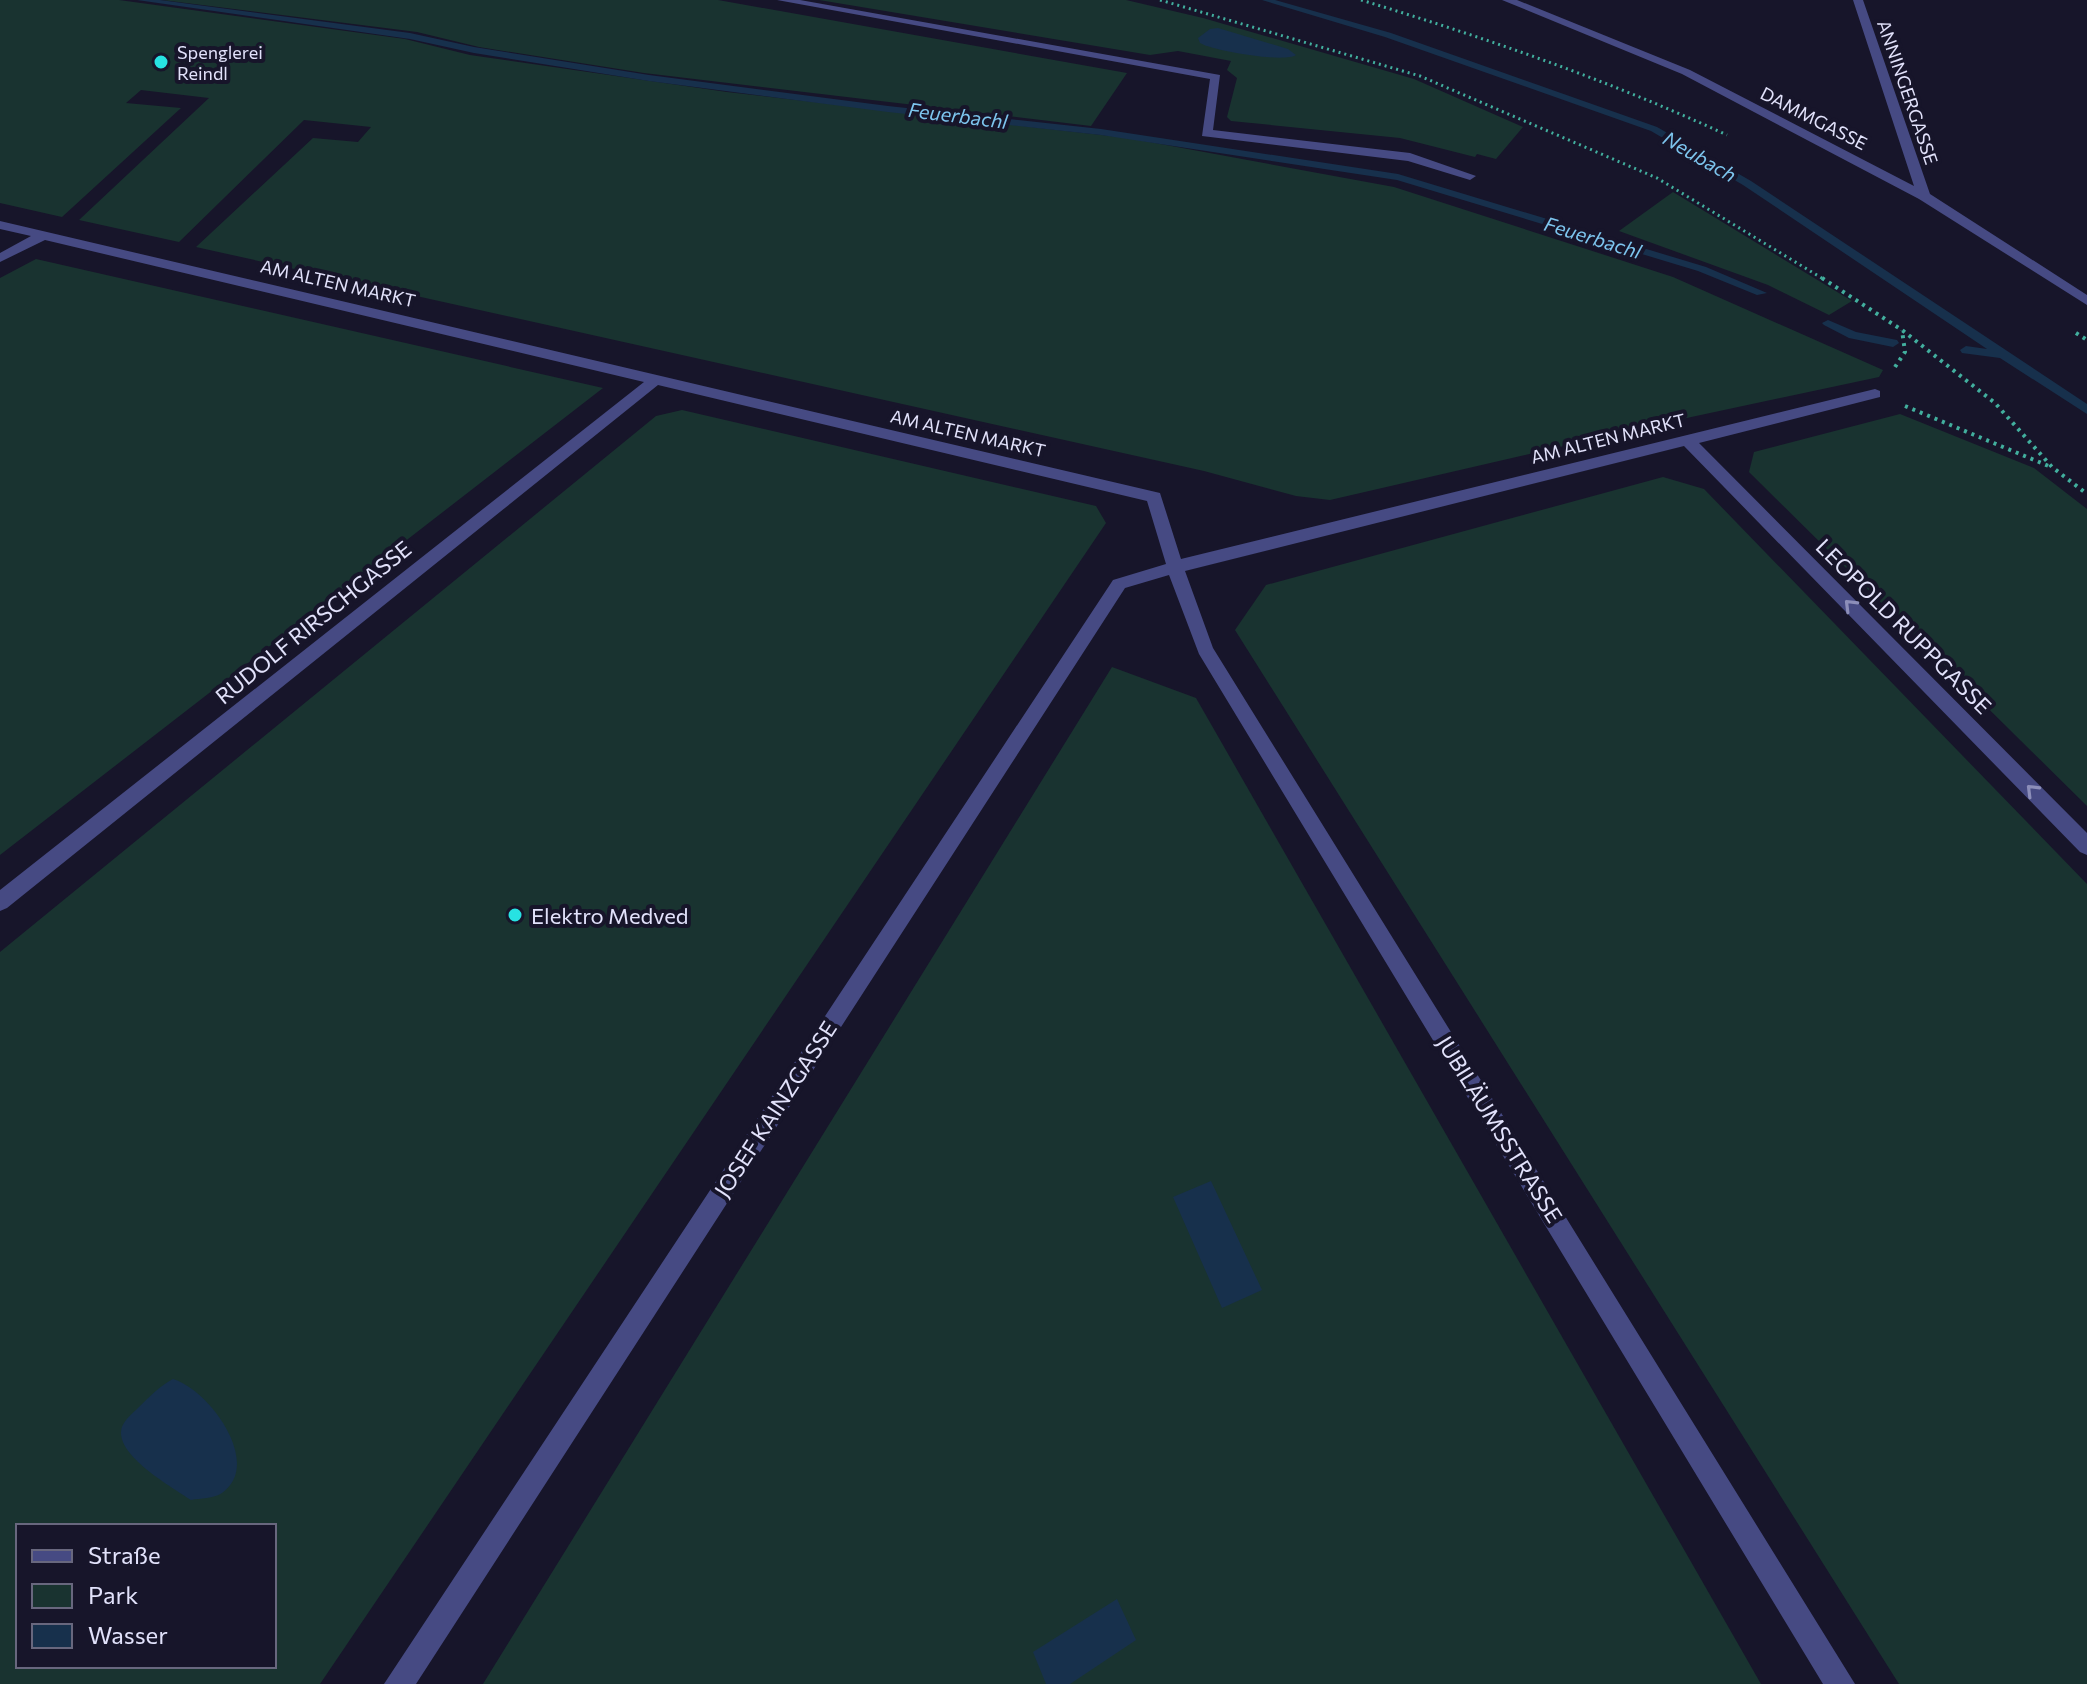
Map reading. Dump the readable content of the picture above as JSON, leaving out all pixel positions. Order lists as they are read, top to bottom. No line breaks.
{"streets":{"street":["ANNINGERGASSE","DAMMGASSE","AM ALTEN MARKT","RUDOLF RIRSCHGASSE","LEOPOLD RUPPGASSE","JOSEF KAINZGASSE","JUBILÄUMSSTRASSE"]},"crossings":[["ANNINGERGASSE","DAMMGASSE"],["AM ALTEN MARKT","RUDOLF RIRSCHGASSE"],["AM ALTEN MARKT","LEOPOLD RUPPGASSE"],["AM ALTEN MARKT","JOSEF KAINZGASSE"],["AM ALTEN MARKT","JUBILÄUMSSTRASSE"],["JOSEF KAINZGASSE","JUBILÄUMSSTRASSE"]],"one_way":["LEOPOLD RUPPGASSE"],"water":["Feuerbachl","Neubach"],"places":["Spenglerei Reindl","Elektro Medved"],"legend":["Straße","Park","Wasser"]}
